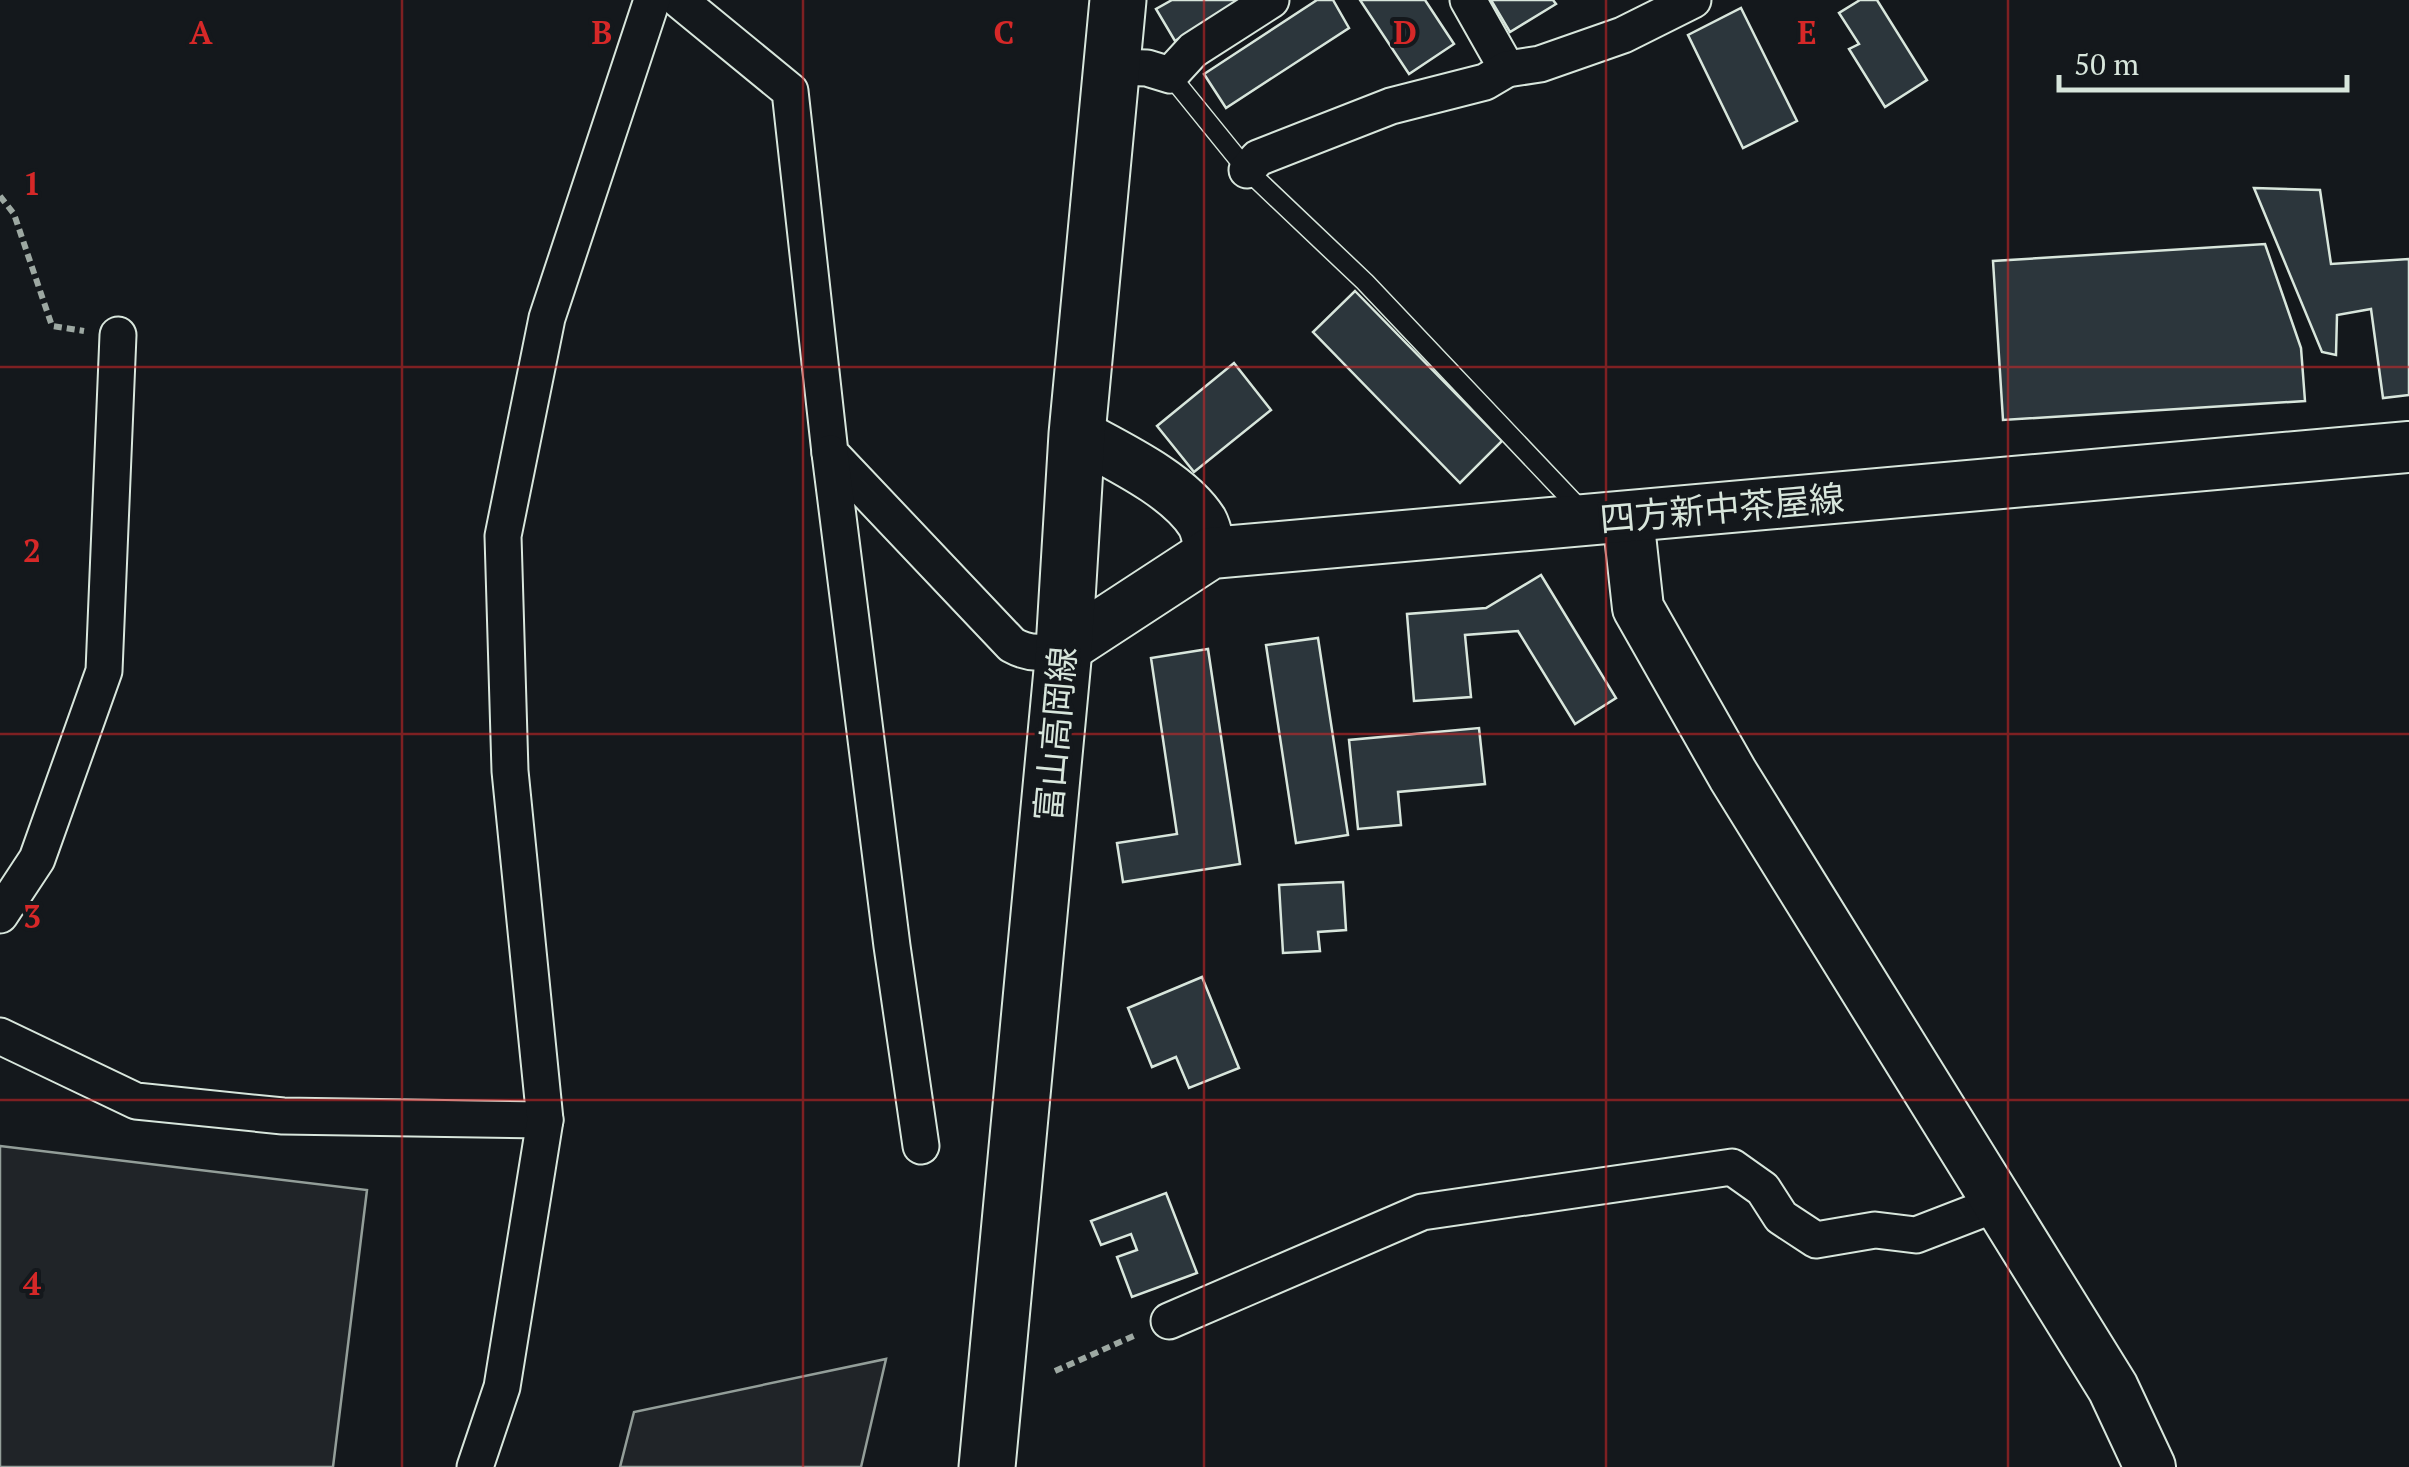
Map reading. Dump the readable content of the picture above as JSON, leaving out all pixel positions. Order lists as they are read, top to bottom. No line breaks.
{"streets":{"main road":["四方新中茶屋線","富山高岡線"]},"crossings":[["四方新中茶屋線","富山高岡線"]],"scale_bar":"50 m","grid":{"columns":["A","B","C","D","E"],"rows":["1","2","3","4"]}}
